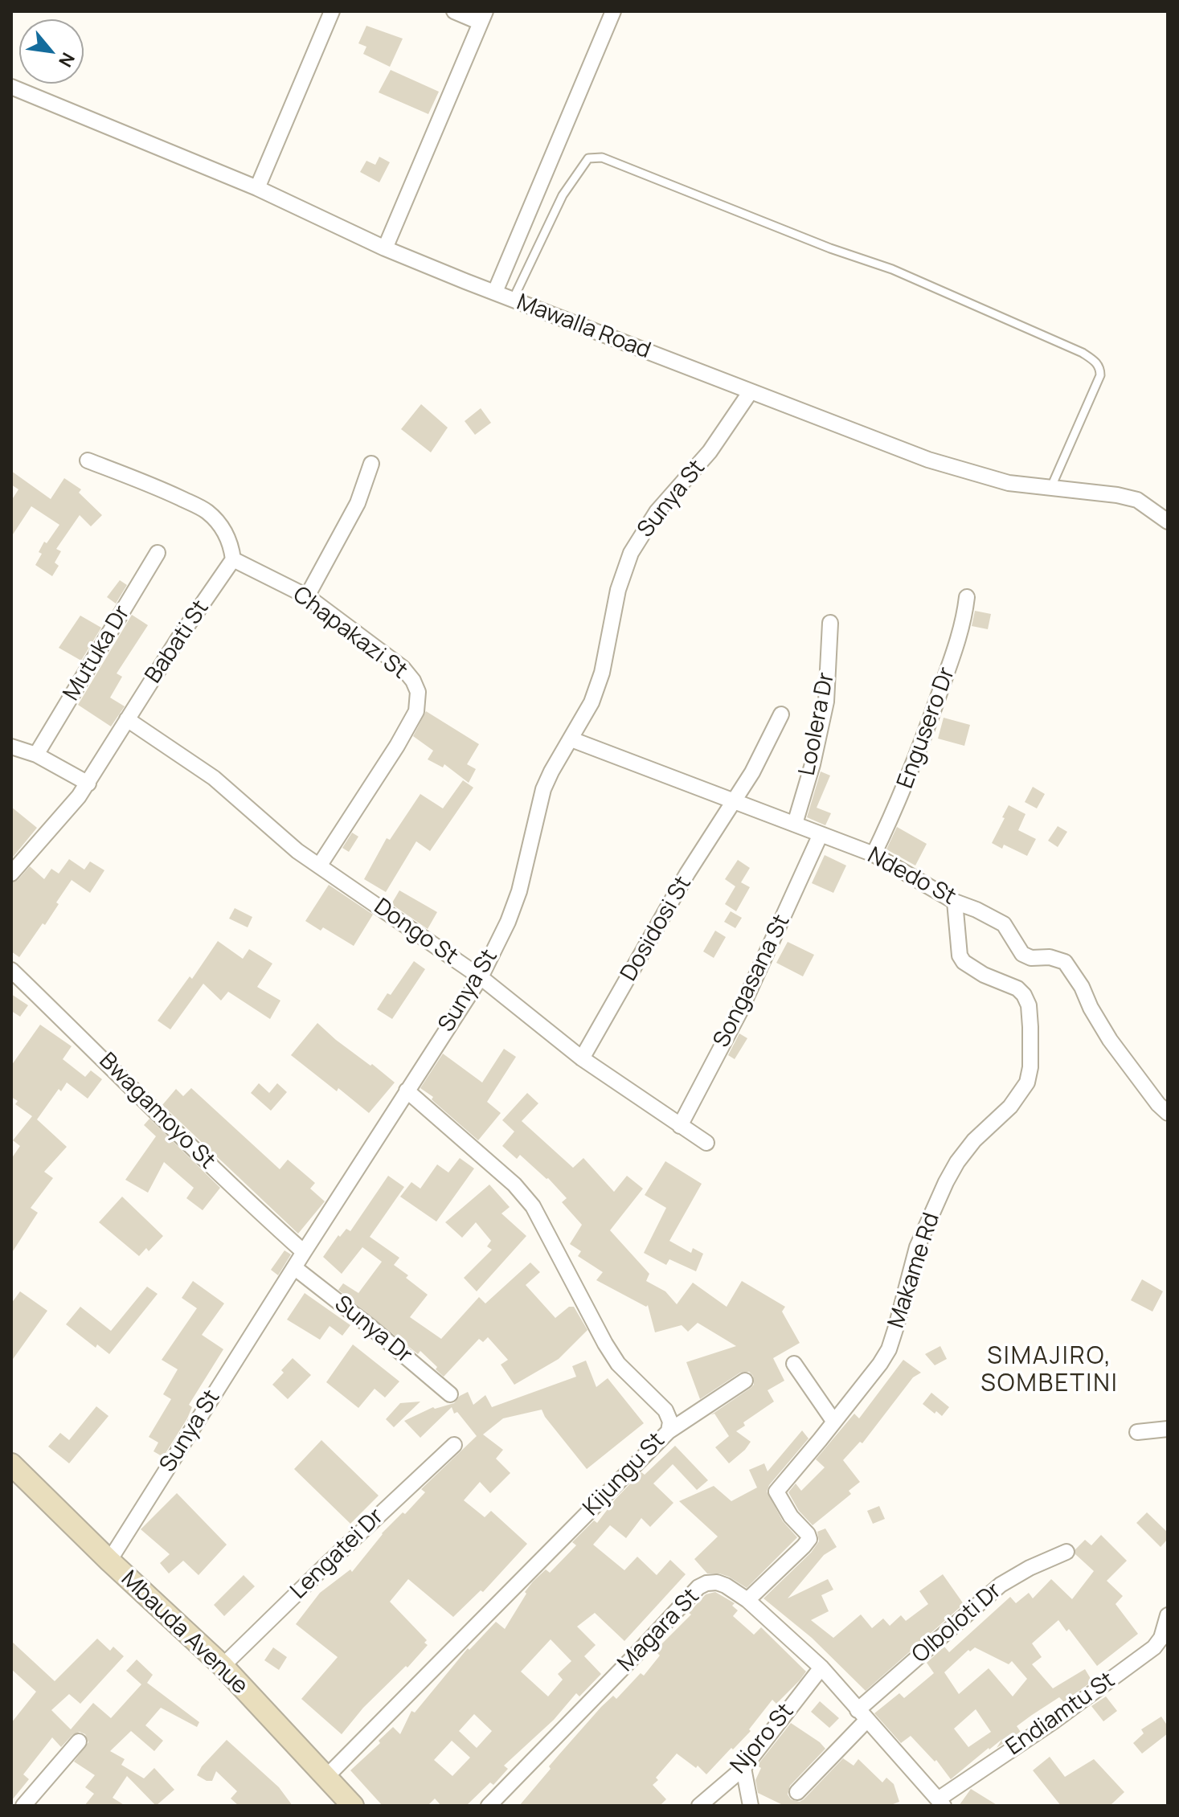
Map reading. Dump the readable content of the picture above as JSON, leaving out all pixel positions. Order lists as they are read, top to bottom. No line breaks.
{"streets":{"street":["Mawalla Road","Sunya St","Chapakazi St","Babati St","Mutuka Dr","Loolera Dr","Engusero Dr","Ndedo St","Dosidosi St","Dongo St","Songasana St","Bwagamoyo St","Makame Rd","Sunya Dr","Kijungu St","Lengatei Dr","Olboloti Dr","Magara St","Mbauda Avenue","Endiamtu St","Njoro St"]},"crossings":[["Mawalla Road","Sunya St"],["Sunya St","Ndedo St"],["Sunya St","Dongo St"],["Sunya St","Bwagamoyo St"],["Sunya St","Sunya Dr"],["Sunya St","Kijungu St"],["Sunya St","Mbauda Avenue"],["Chapakazi St","Babati St"],["Chapakazi St","Dongo St"],["Babati St","Dongo St"],["Loolera Dr","Ndedo St"],["Engusero Dr","Ndedo St"],["Ndedo St","Dosidosi St"],["Ndedo St","Songasana St"],["Ndedo St","Makame Rd"],["Dosidosi St","Dongo St"],["Dongo St","Songasana St"],["Kijungu St","Mbauda Avenue"],["Lengatei Dr","Mbauda Avenue"],["Olboloti Dr","Magara St"],["Magara St","Endiamtu St"],["Magara St","Njoro St"]],"districts":["SIMAJIRO, SOMBETINI"],"north":"bottom right"}
